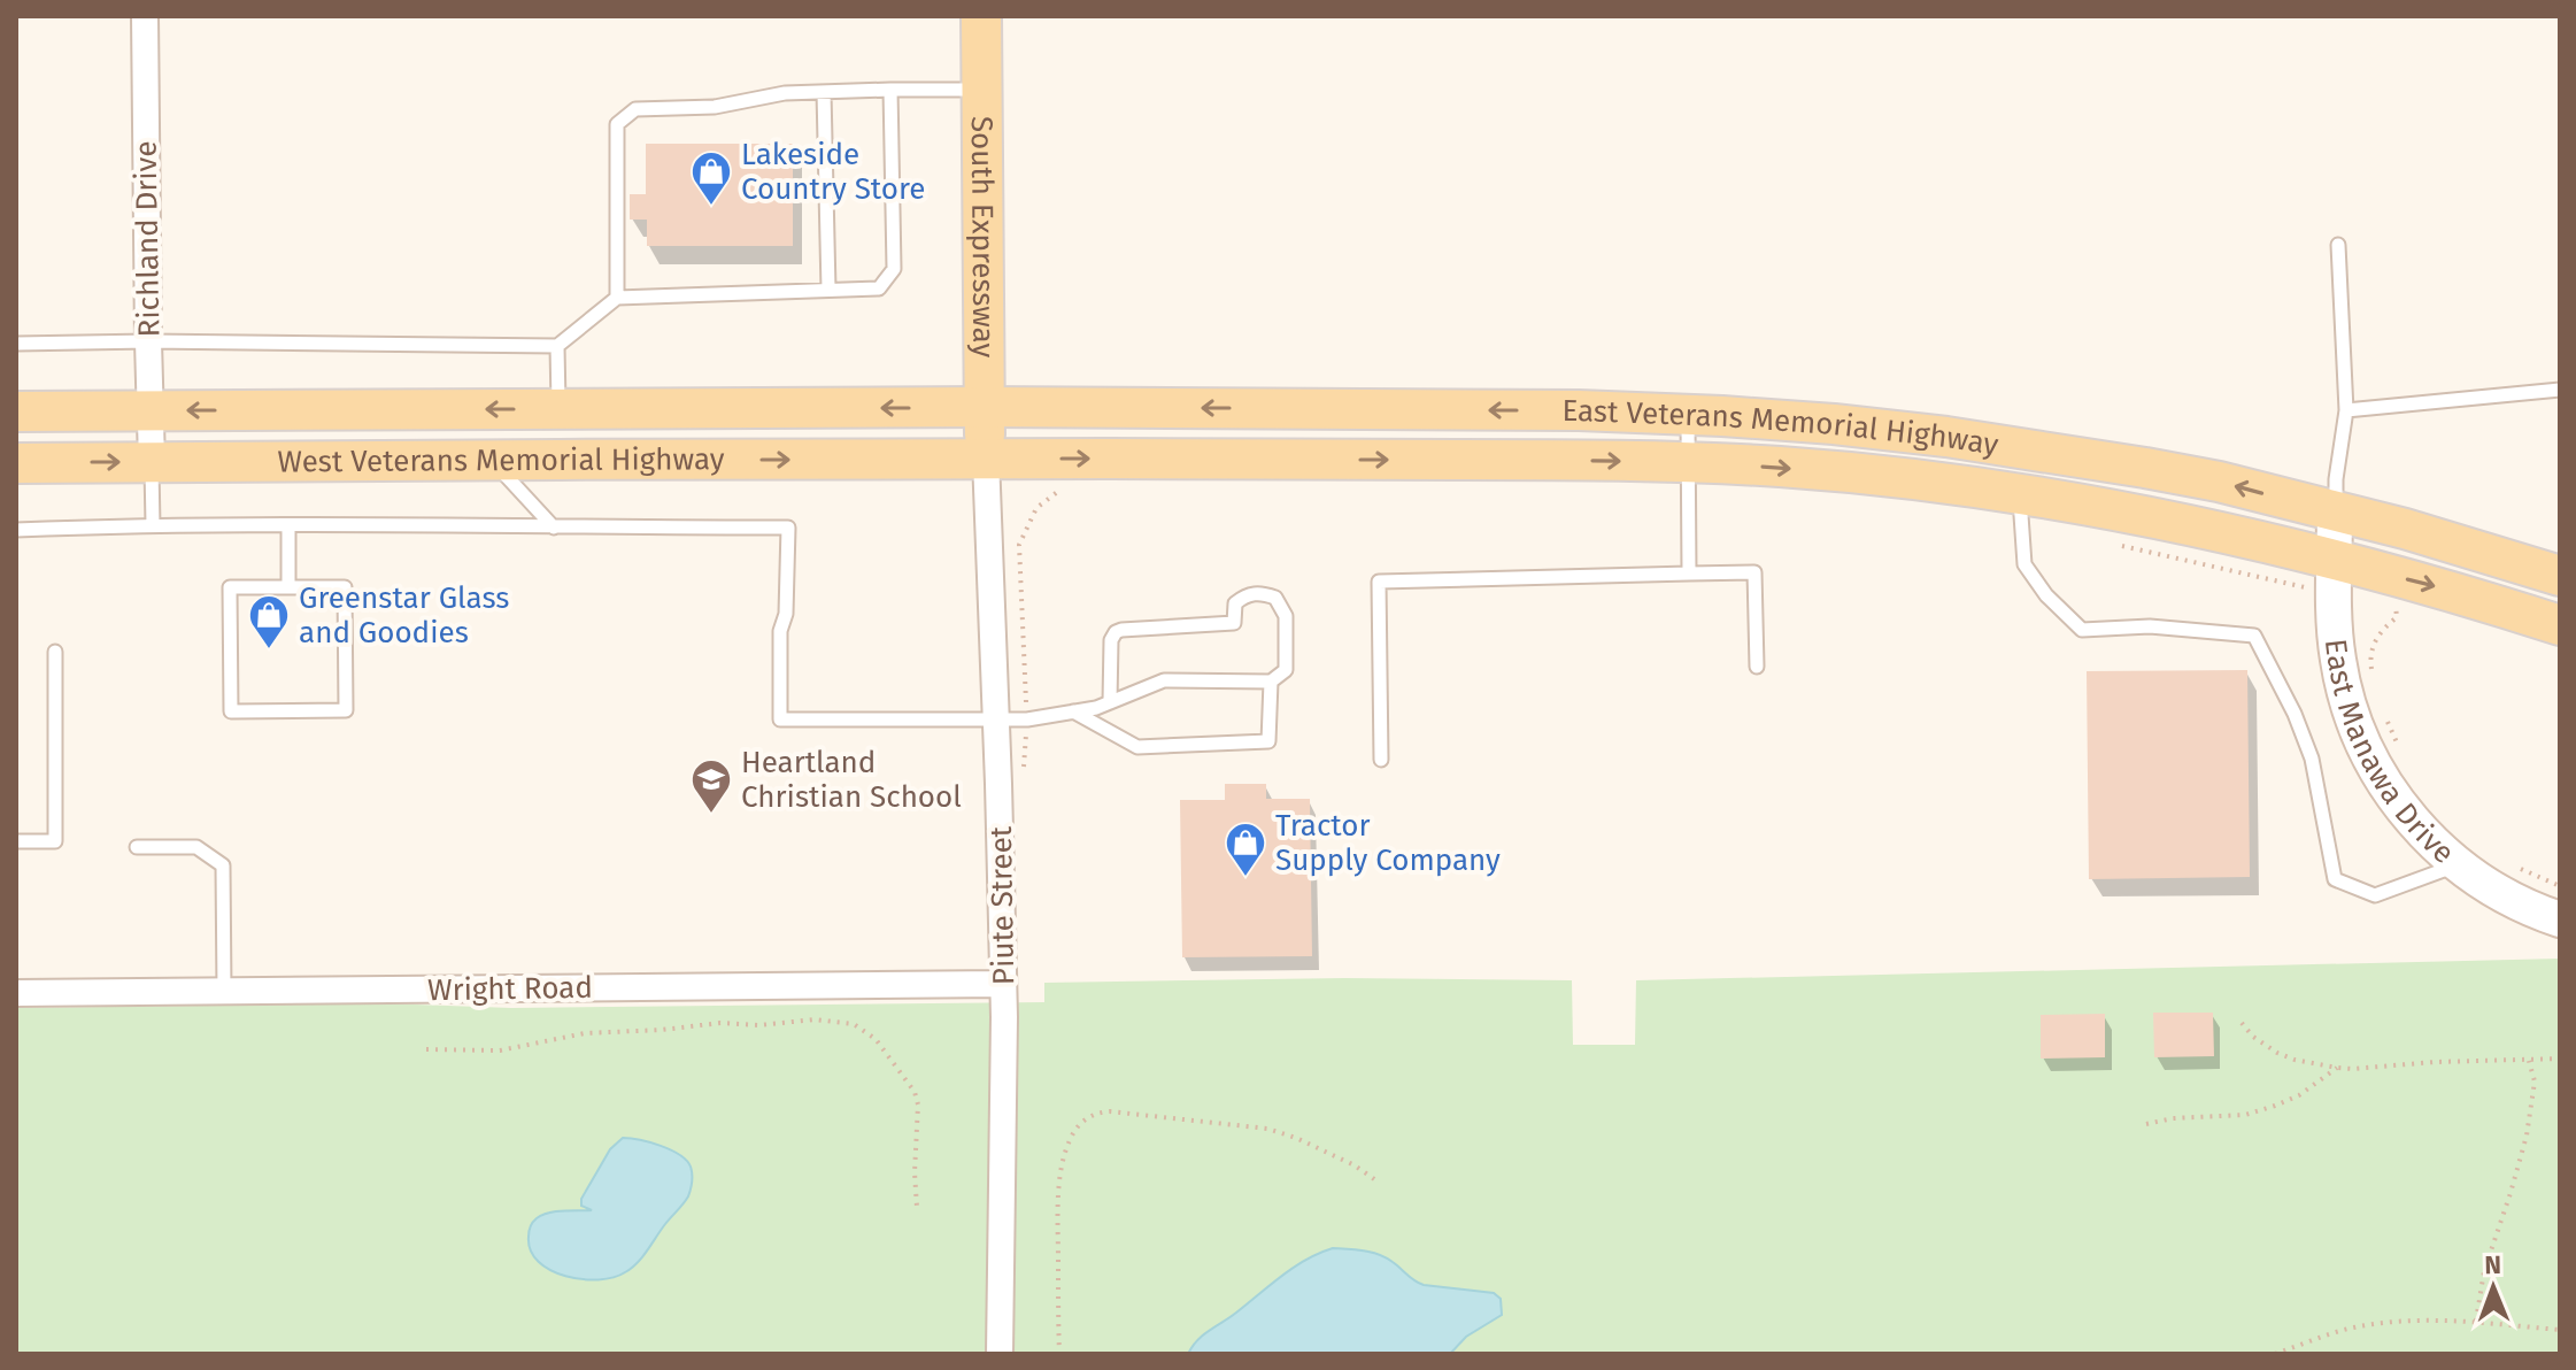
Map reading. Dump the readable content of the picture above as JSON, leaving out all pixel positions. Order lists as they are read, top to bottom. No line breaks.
{"streets":{"main road":["South Expressway","East Veterans Memorial Highway","West Veterans Memorial Highway"],"street":["Richland Drive","East Manawa Drive","Piute Street","Wright Road"]},"crossings":[["South Expressway","East Veterans Memorial Highway"],["South Expressway","West Veterans Memorial Highway"],["South Expressway","Piute Street"],["Richland Drive","West Veterans Memorial Highway"],["East Veterans Memorial Highway","West Veterans Memorial Highway"],["East Veterans Memorial Highway","East Manawa Drive"],["East Veterans Memorial Highway","Piute Street"],["West Veterans Memorial Highway","Piute Street"],["Piute Street","Wright Road"]],"places":{"shop":["Lakeside Country Store","Greenstar Glass and Goodies","Tractor Supply Company"],"school or university":["Heartland Christian School"]},"north":"top"}
